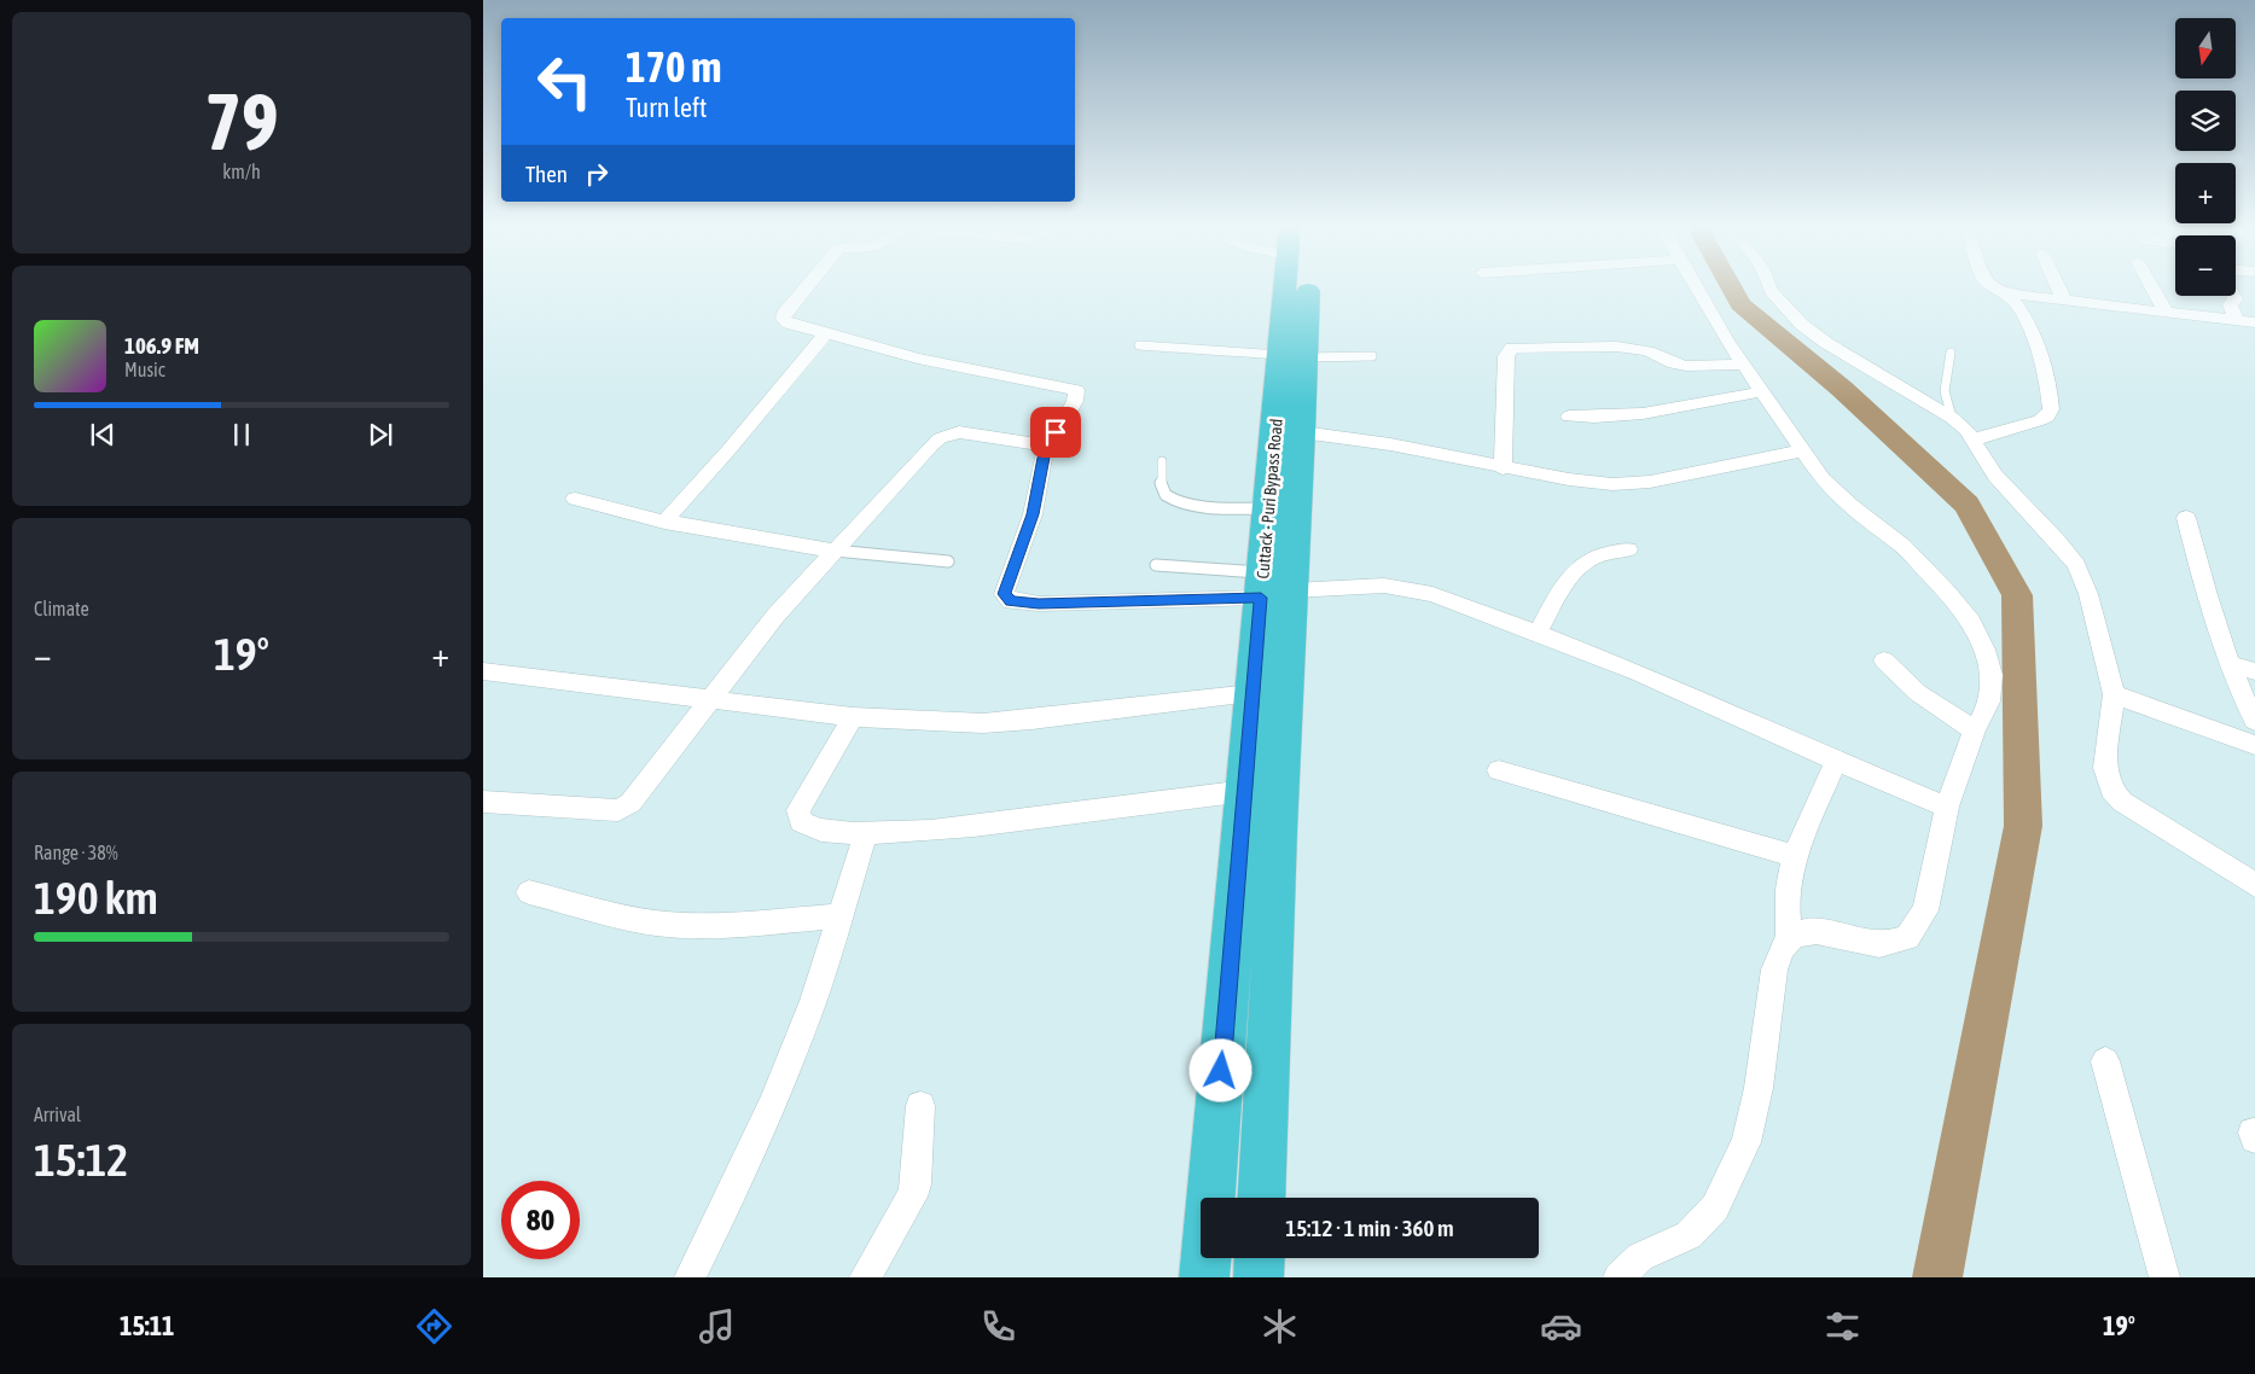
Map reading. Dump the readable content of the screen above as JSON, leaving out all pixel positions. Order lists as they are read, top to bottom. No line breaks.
{"streets":{"highway":["Cuttack - Puri Bypass Road"]},"north":"bottom","page":{"tile":[["79","km/h"],"Climate",["Range · 38%","190 km"],["Arrival","15:12"]],"map_buttons":["+","−"],"turn":["170 m","Turn left"],"then":"Then","song":["106.9 FM","Music"],"heat":["−","19°","+"],"limit":"80","trip":"15:12 · 1 min · 360 m","tabs":["15:11","19°"]}}
